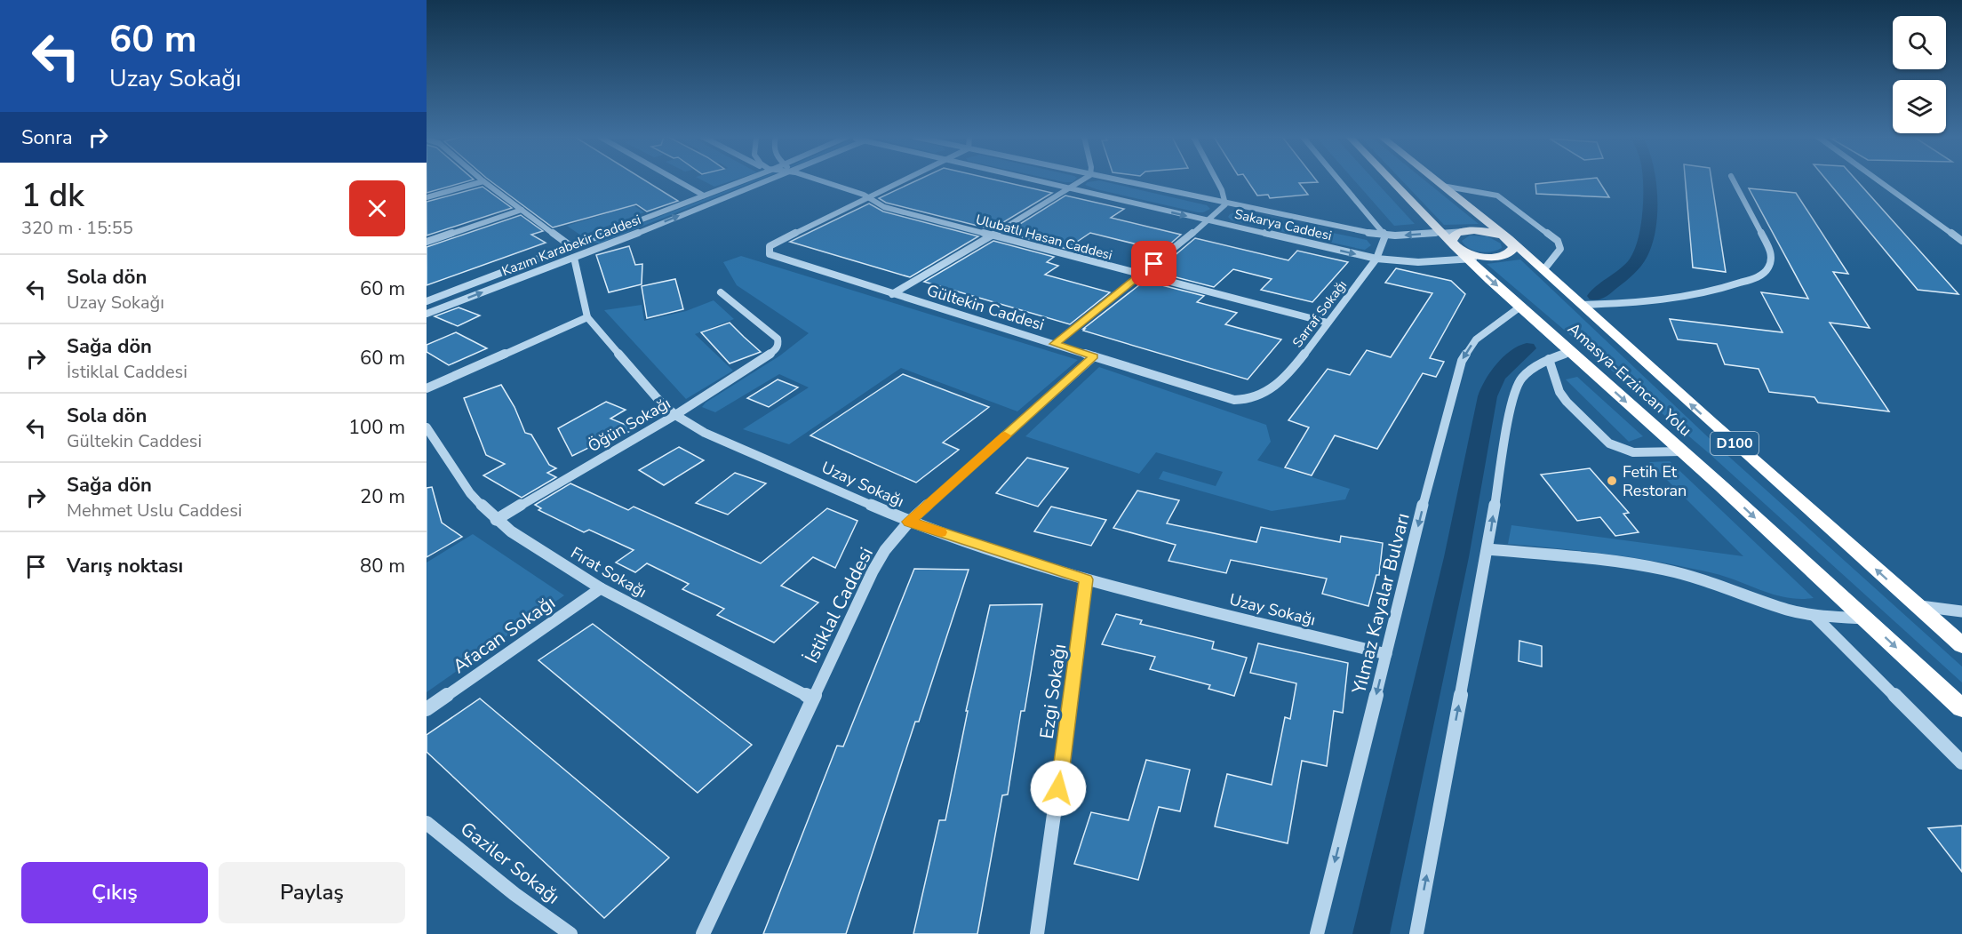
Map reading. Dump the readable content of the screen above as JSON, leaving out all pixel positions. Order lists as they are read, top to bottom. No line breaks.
{"streets":{"highway":["Amasya-Erzincan Yolu","D100"],"street":["Sakarya Caddesi","Ulubatlı Hasan Caddesi","Kazım Karabekir Caddesi","Gültekin Caddesi","Sarraf Sokağı","Öğün Sokağı","Uzay Sokağı","Fırat Sokağı","Yılmaz Kayalar Bulvarı","İstiklal Caddesi","Afacan Sokağı","Ezgi Sokağı","Gaziler Sokağı"]},"crossings":[["Sakarya Caddesi","Sarraf Sokağı"],["Sakarya Caddesi","Amasya-Erzincan Yolu"],["Ulubatlı Hasan Caddesi","Gültekin Caddesi"],["Ulubatlı Hasan Caddesi","Sarraf Sokağı"],["Kazım Karabekir Caddesi","Uzay Sokağı"],["Gültekin Caddesi","Sarraf Sokağı"],["Gültekin Caddesi","İstiklal Caddesi"],["Amasya-Erzincan Yolu","Yılmaz Kayalar Bulvarı"],["Öğün Sokağı","Uzay Sokağı"],["Öğün Sokağı","Fırat Sokağı"],["Uzay Sokağı","Yılmaz Kayalar Bulvarı"],["Uzay Sokağı","İstiklal Caddesi"],["Uzay Sokağı","Ezgi Sokağı"],["Fırat Sokağı","İstiklal Caddesi"],["Fırat Sokağı","Afacan Sokağı"]],"places":["Fetih Et Restoran"],"page":{"turn":["60 m","Uzay Sokağı"],"then":"Sonra","heading":["1 dk","320 m · 15:55"],"list":[{"name":"Sola dön","note":"Uzay Sokağı","value":"60 m"},{"name":"Sağa dön","note":"İstiklal Caddesi","value":"60 m"},{"name":"Sola dön","note":"Gültekin Caddesi","value":"100 m"},{"name":"Sağa dön","note":"Mehmet Uslu Caddesi","value":"20 m"},{"name":"Varış noktası","value":"80 m"}],"buttons":["Çıkış","Paylaş"]}}
